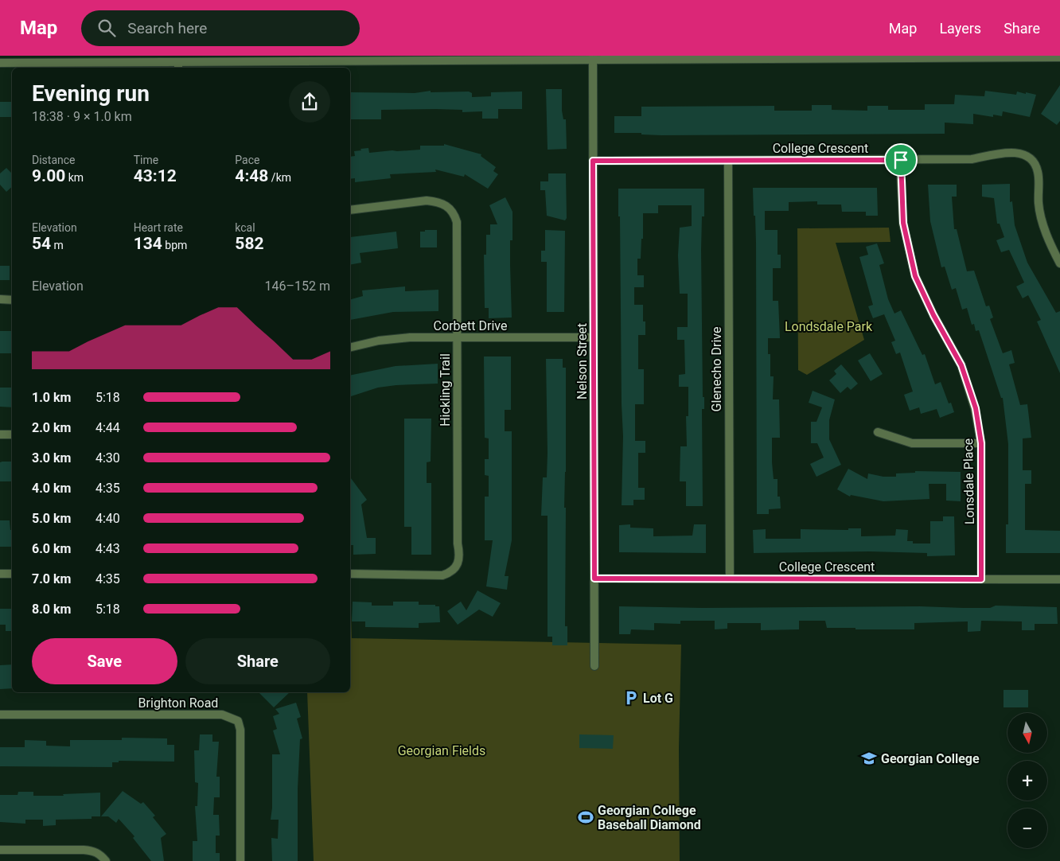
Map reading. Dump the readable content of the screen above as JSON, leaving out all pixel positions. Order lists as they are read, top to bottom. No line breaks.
{"streets":{"street":["College Crescent","Corbett Drive","Nelson Street","Glenecho Drive","Hickling Trail","Lonsdale Place","Brighton Road"]},"crossings":[["College Crescent","Nelson Street"],["College Crescent","Glenecho Drive"],["College Crescent","Lonsdale Place"],["Corbett Drive","Nelson Street"],["Corbett Drive","Hickling Trail"]],"parks":["Londsdale Park","Georgian Fields"],"places":{"parking":["Lot G"],"school or university":["Georgian College"],"sports":["Georgian College Baseball Diamond"]},"north":"bottom","page":{"header":"Map","search":"Search here","nav":["Map","Layers","Share"],"heading":["Evening run","18:38 · 9 × 1.0 km"],"stats":[["Distance","9.00 km"],["Time","43:12"],["Pace","4:48 /km"],["Elevation","54 m"],["Heart rate","134 bpm"],["kcal","582"]],"chart":["Elevation","146–152 m"],"list":[{"name":"1.0 km","note":"5:18"},{"name":"2.0 km","note":"4:44"},{"name":"3.0 km","note":"4:30"},{"name":"4.0 km","note":"4:35"},{"name":"5.0 km","note":"4:40"},{"name":"6.0 km","note":"4:43"},{"name":"7.0 km","note":"4:35"},{"name":"8.0 km","note":"5:18"}],"buttons":["Save","Share"],"map_buttons":["+","−"]}}
